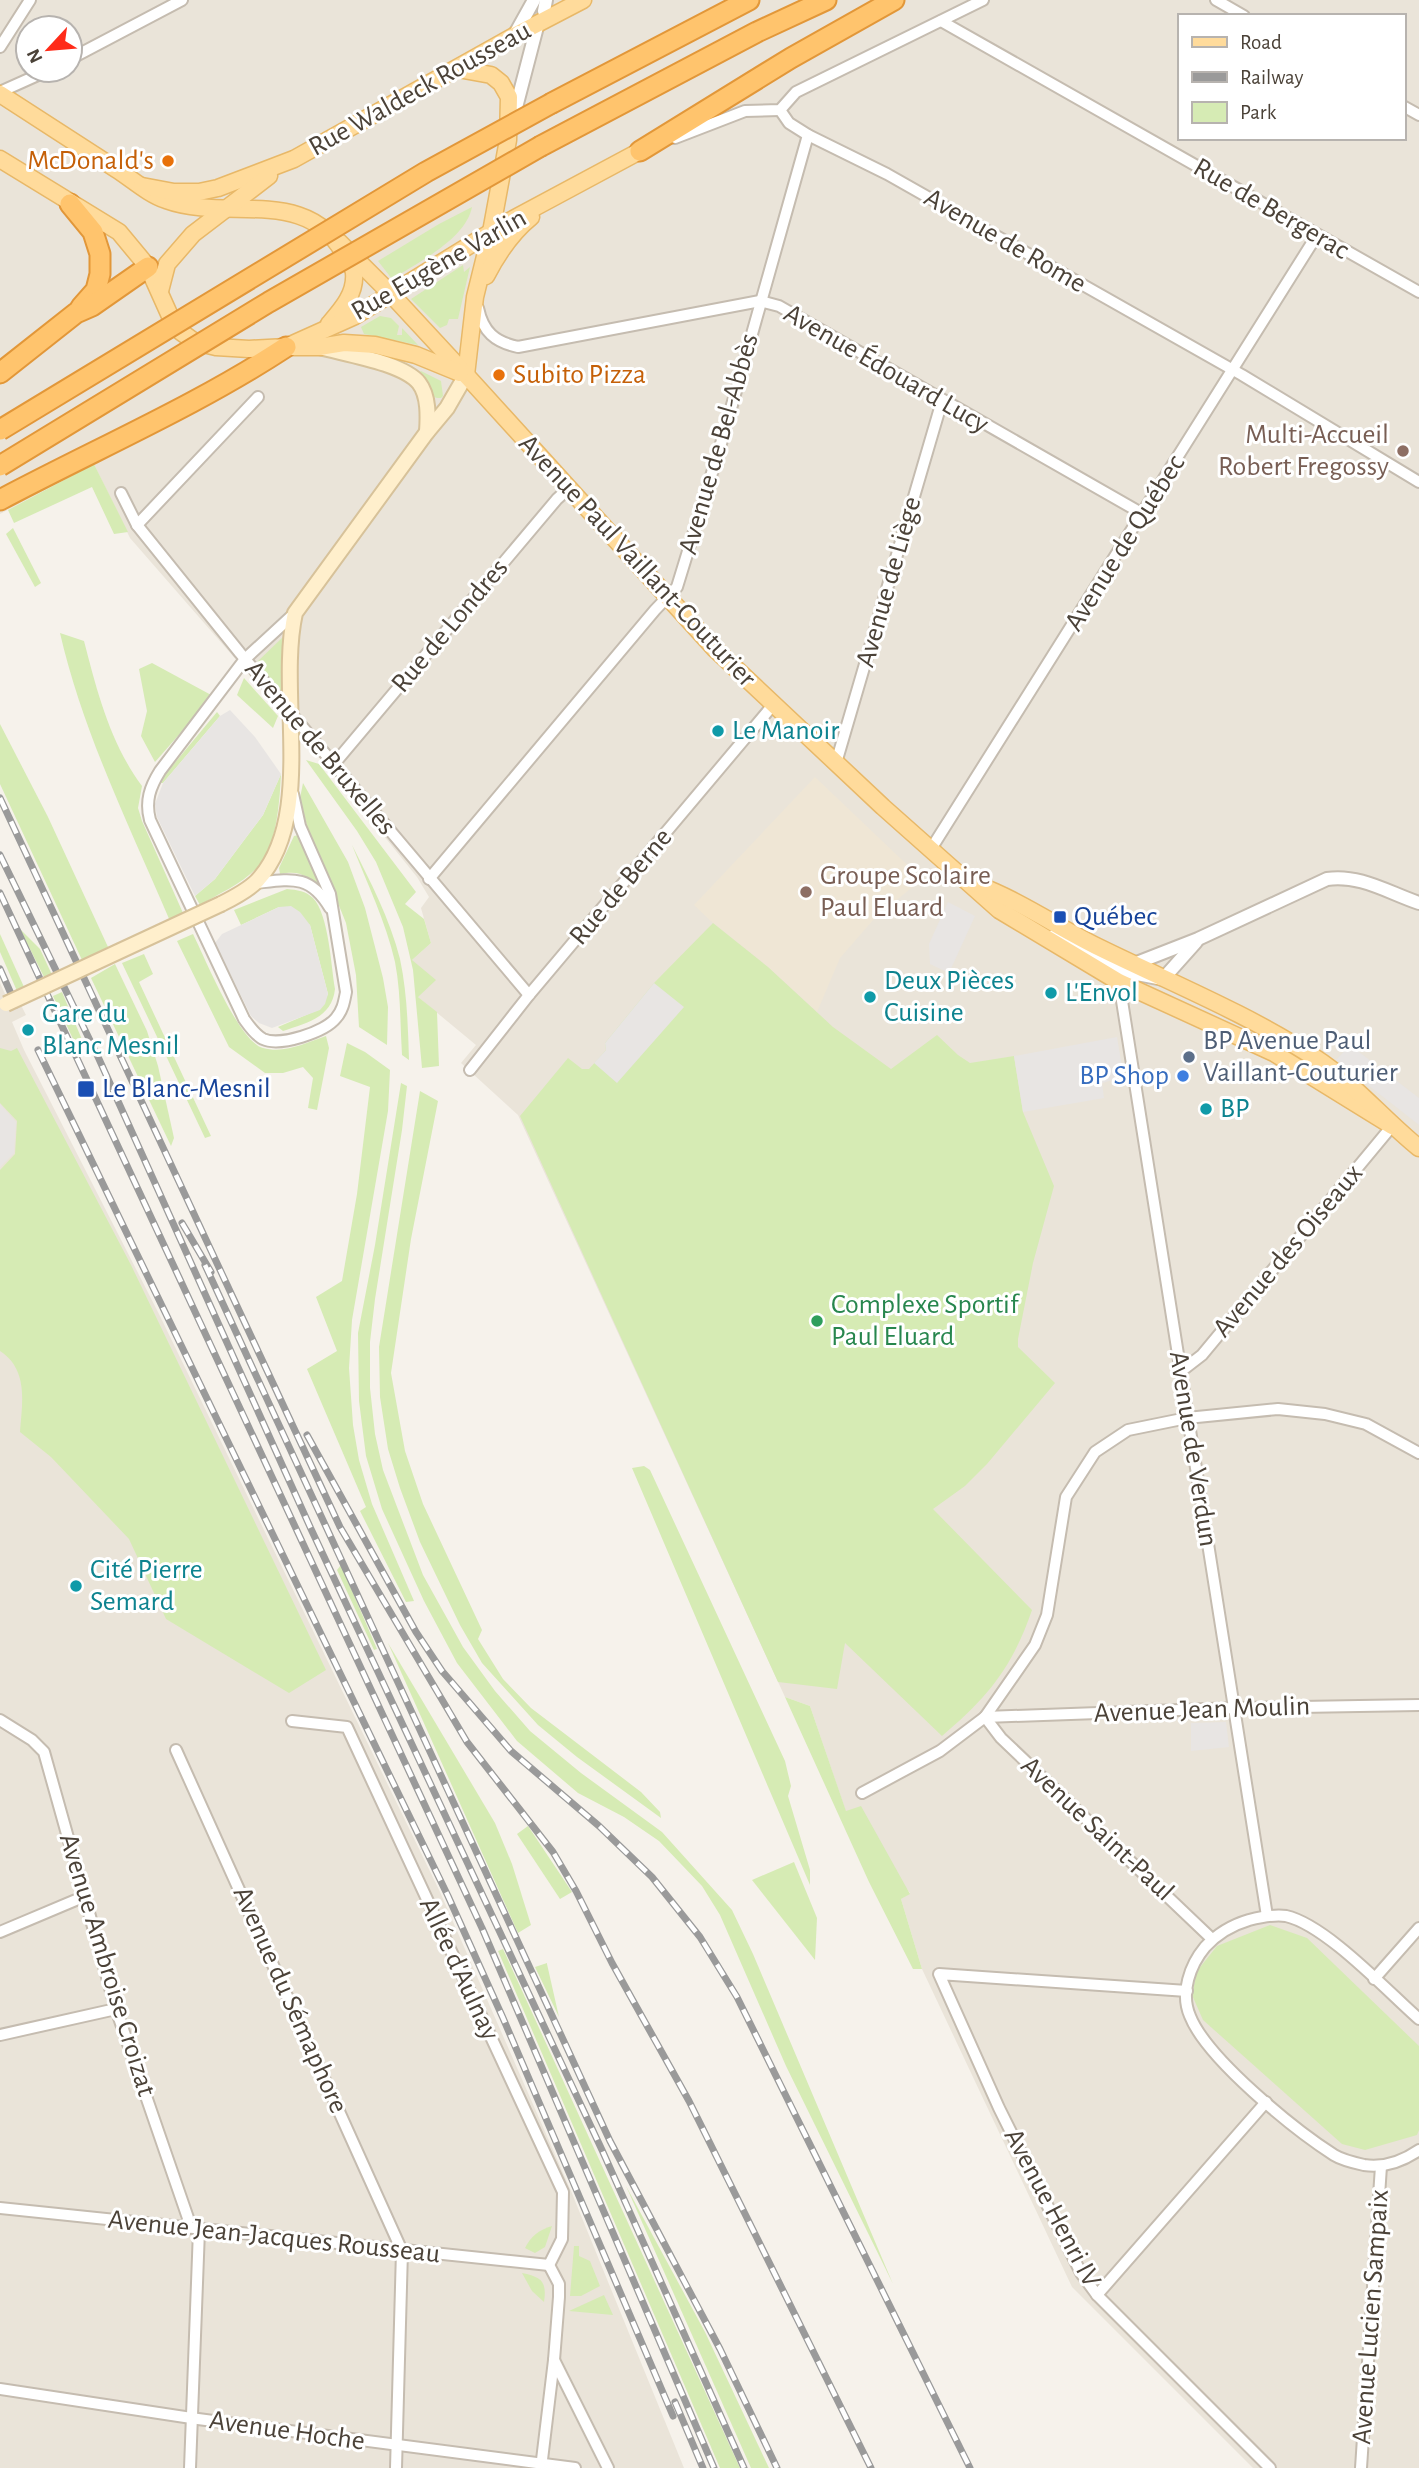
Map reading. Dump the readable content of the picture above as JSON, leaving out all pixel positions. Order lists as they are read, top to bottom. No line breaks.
{"streets":{"main road":["Rue Waldeck Rousseau","Rue Eugène Varlin","Avenue Paul Vaillant-Couturier"],"street":["Rue de Bergerac","Avenue de Rome","Avenue Édouard Lucy","Avenue de Bel-Abbès","Avenue de Québec","Avenue de Liège","Rue de Londres","Avenue de Bruxelles","Rue de Berne","Avenue des Oiseaux","Avenue de Verdun","Avenue Jean Moulin","Avenue Saint-Paul","Avenue Ambroise Croizat","Allée d'Aulnay","Avenue du Sémaphore","Avenue Henri IV","Avenue Jean-Jacques Rousseau","Avenue Lucien Sampaix","Avenue Hoche"]},"crossings":[["Rue Waldeck Rousseau","Rue Eugène Varlin"],["Rue Waldeck Rousseau","Avenue Paul Vaillant-Couturier"],["Rue de Bergerac","Avenue de Québec"],["Avenue de Rome","Rue Eugène Varlin"],["Avenue de Rome","Avenue de Bel-Abbès"],["Avenue de Rome","Avenue de Québec"],["Rue Eugène Varlin","Avenue Édouard Lucy"],["Rue Eugène Varlin","Avenue Paul Vaillant-Couturier"],["Avenue Édouard Lucy","Avenue de Bel-Abbès"],["Avenue Édouard Lucy","Avenue de Québec"],["Avenue Édouard Lucy","Avenue de Liège"],["Avenue de Bel-Abbès","Avenue Paul Vaillant-Couturier"],["Avenue de Bel-Abbès","Avenue de Bruxelles"],["Avenue de Québec","Avenue Paul Vaillant-Couturier"],["Avenue Paul Vaillant-Couturier","Avenue de Liège"],["Avenue Paul Vaillant-Couturier","Rue de Londres"],["Avenue Paul Vaillant-Couturier","Rue de Berne"],["Avenue Paul Vaillant-Couturier","Avenue des Oiseaux"],["Avenue Paul Vaillant-Couturier","Avenue de Verdun"],["Rue de Londres","Avenue de Bruxelles"],["Avenue de Bruxelles","Rue de Berne"],["Avenue des Oiseaux","Avenue de Verdun"],["Avenue de Verdun","Avenue Jean Moulin"],["Avenue Jean Moulin","Avenue Saint-Paul"],["Avenue Ambroise Croizat","Avenue Jean-Jacques Rousseau"],["Avenue Ambroise Croizat","Avenue Hoche"],["Allée d'Aulnay","Avenue Jean-Jacques Rousseau"],["Avenue du Sémaphore","Avenue Jean-Jacques Rousseau"]],"places":{"other":["McDonald's","Subito Pizza","Multi-Accueil Robert Fregossy","Le Manoir","Groupe Scolaire Paul Eluard","L'Envol","Deux Pièces Cuisine","Gare du Blanc Mesnil","BP Avenue Paul Vaillant-Couturier","BP Shop","BP","Complexe Sportif Paul Eluard","Cité Pierre Semard"],"transit":["Québec","Le Blanc-Mesnil"]},"legend":["Road","Railway","Park"],"north":"bottom left"}
